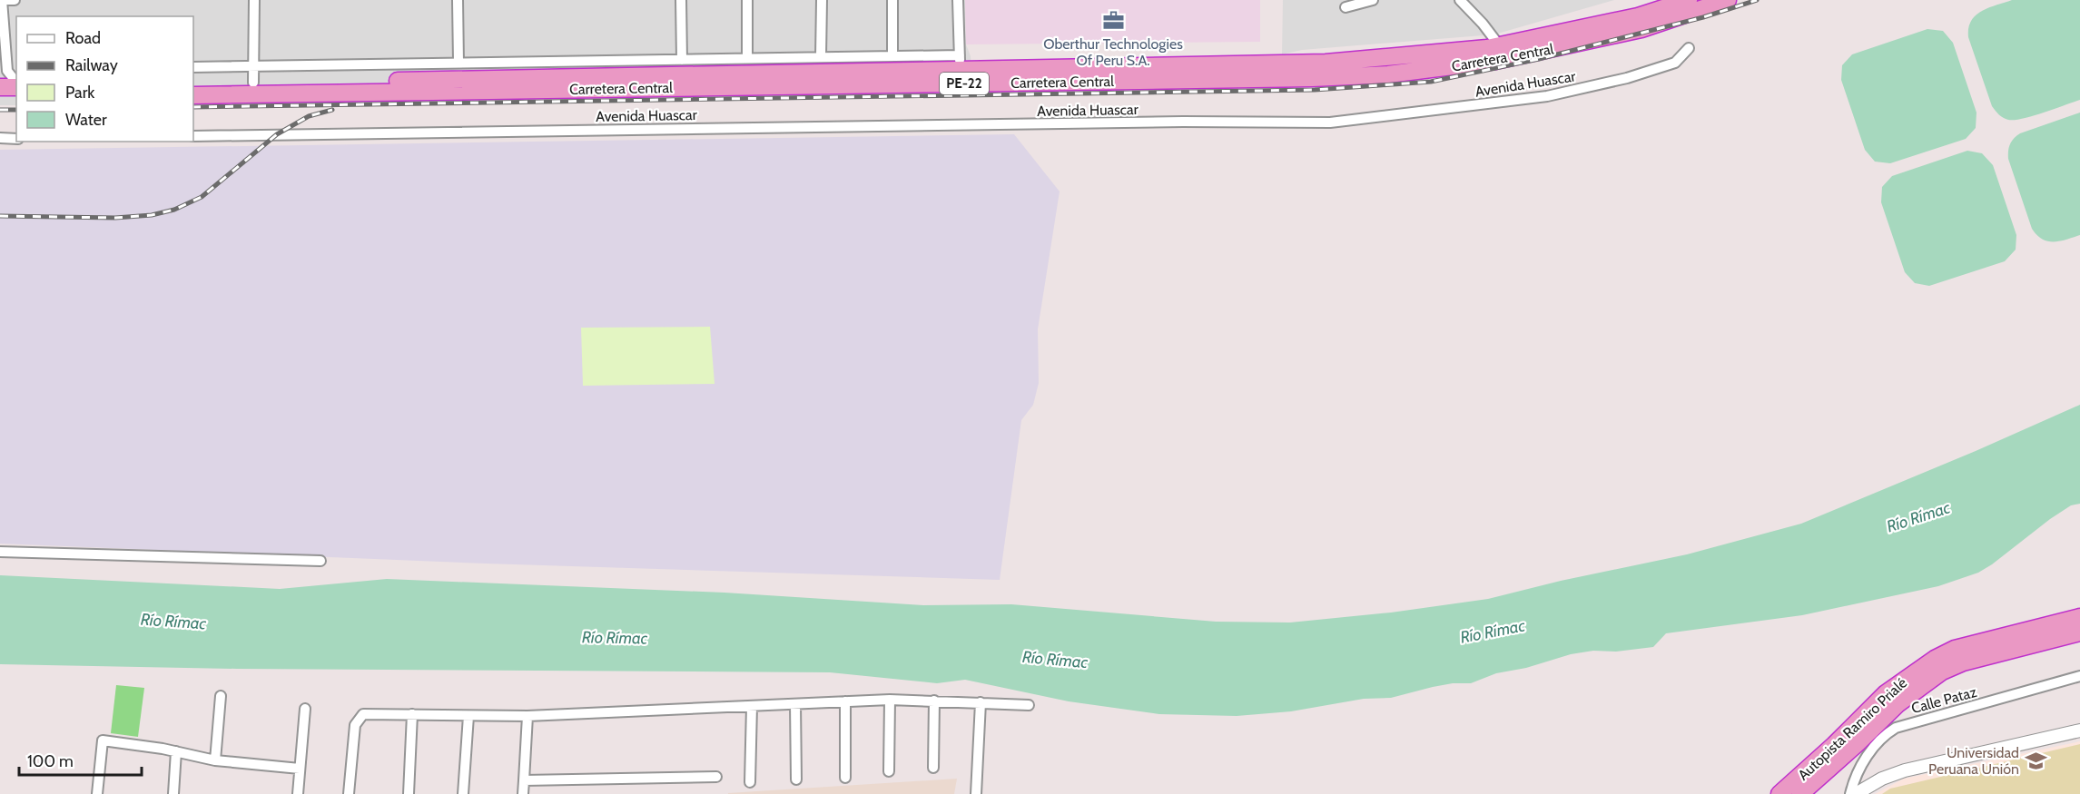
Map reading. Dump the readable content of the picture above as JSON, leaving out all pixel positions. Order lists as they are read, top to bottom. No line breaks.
{"streets":{"highway":["Carretera Central","PE-22","Autopista Ramiro Prialé"],"street":["Avenida Huascar","Calle Pataz"]},"water":["Río Rímac"],"places":{"office":["Oberthur Technologies Of Peru S.A."],"school or university":["Universidad Peruana Unión"]},"legend":["Road","Railway","Park","Water"],"scale_bar":"100 m"}
